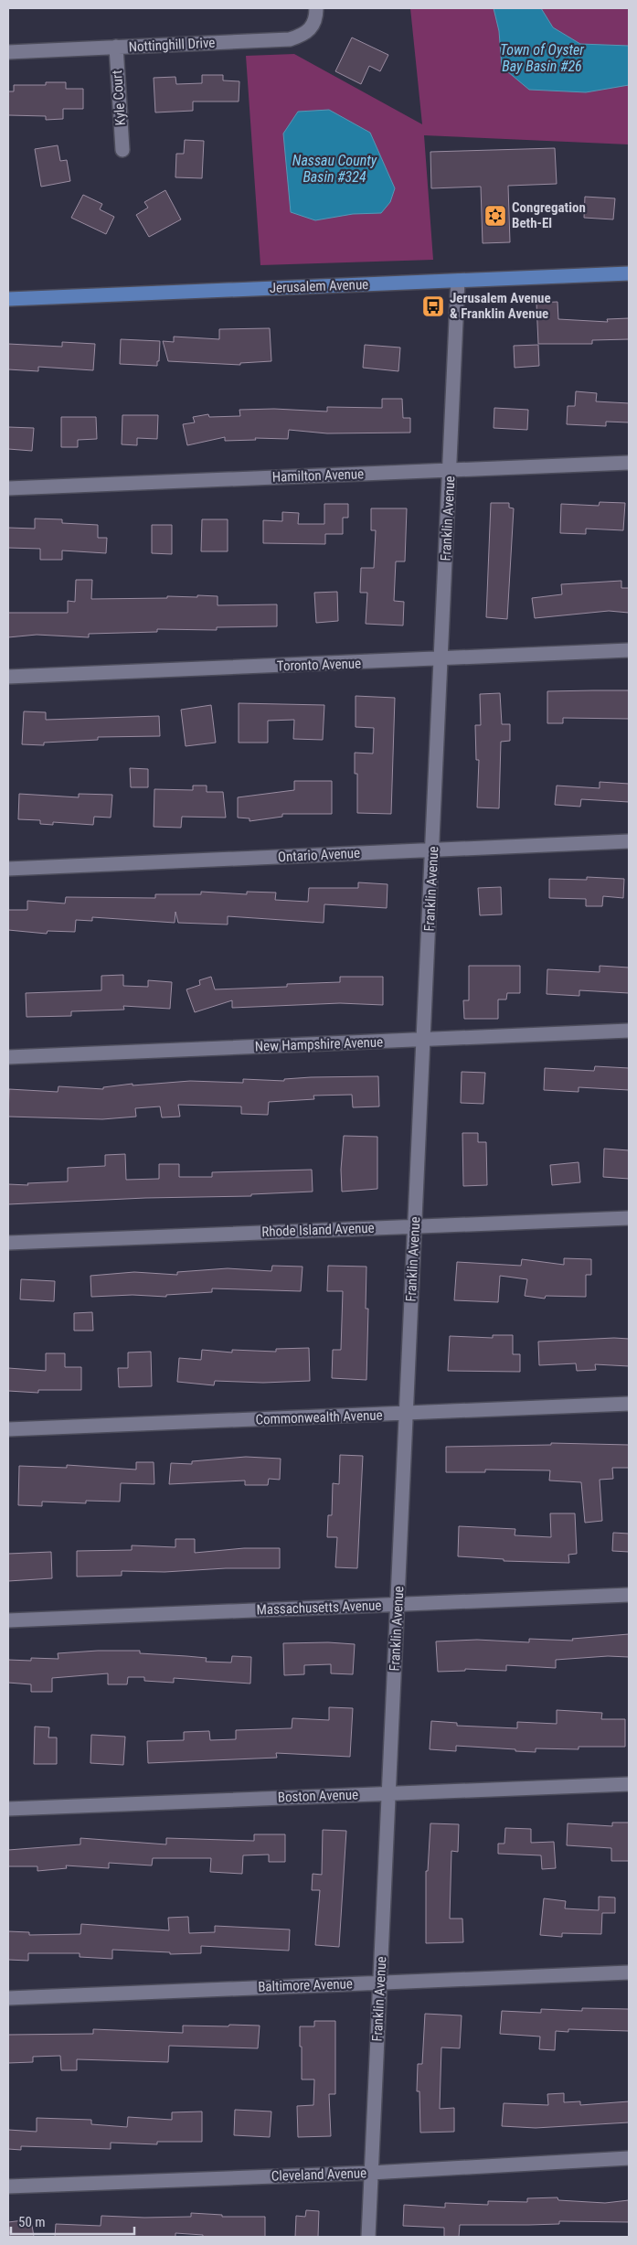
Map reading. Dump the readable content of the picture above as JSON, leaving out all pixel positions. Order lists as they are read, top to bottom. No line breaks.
{"streets":{"main road":["Jerusalem Avenue"],"street":["Nottinghill Drive","Kyle Court","Hamilton Avenue","Franklin Avenue","Toronto Avenue","Ontario Avenue","New Hampshire Avenue","Rhode Island Avenue","Commonwealth Avenue","Massachusetts Avenue","Boston Avenue","Baltimore Avenue","Cleveland Avenue"]},"crossings":[["Nottinghill Drive","Kyle Court"],["Jerusalem Avenue","Franklin Avenue"],["Hamilton Avenue","Franklin Avenue"],["Franklin Avenue","Toronto Avenue"],["Franklin Avenue","Ontario Avenue"],["Franklin Avenue","New Hampshire Avenue"],["Franklin Avenue","Rhode Island Avenue"],["Franklin Avenue","Commonwealth Avenue"],["Franklin Avenue","Massachusetts Avenue"],["Franklin Avenue","Boston Avenue"],["Franklin Avenue","Baltimore Avenue"],["Franklin Avenue","Cleveland Avenue"]],"water":["Town of Oyster Bay Basin #26","Nassau County Basin #324"],"places":{"synagogue":["Congregation Beth-El"],"bus stop":["Jerusalem Avenue & Franklin Avenue"]},"scale_bar":"50 m"}
